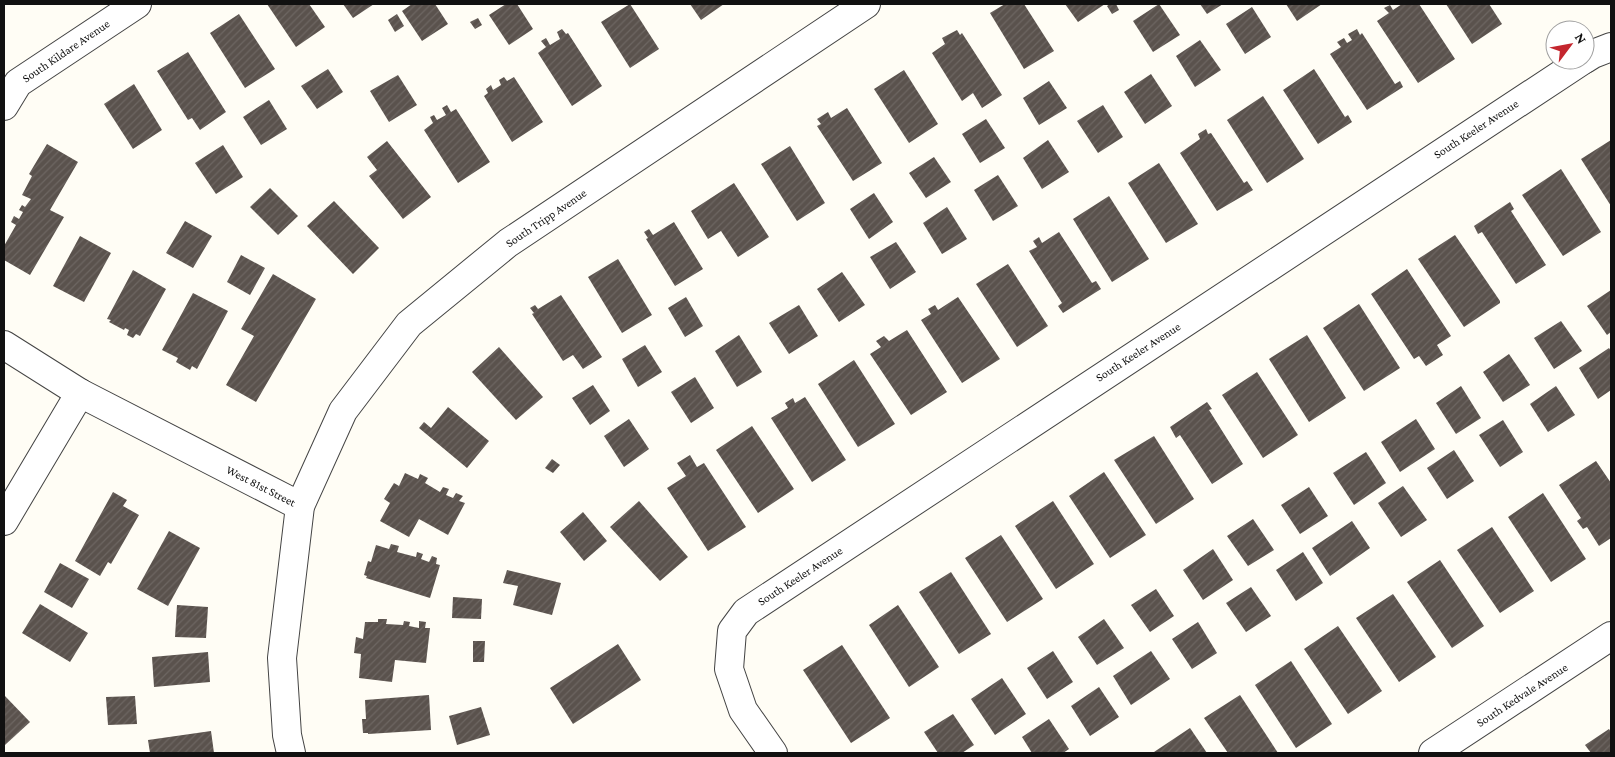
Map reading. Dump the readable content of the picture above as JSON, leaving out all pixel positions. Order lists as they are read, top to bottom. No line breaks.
{"streets":{"street":["South Kildare Avenue","South Keeler Avenue","South Tripp Avenue","West 81st Street","South Kedvale Avenue"]},"crossings":[["South Tripp Avenue","West 81st Street"]],"north":"top right"}
